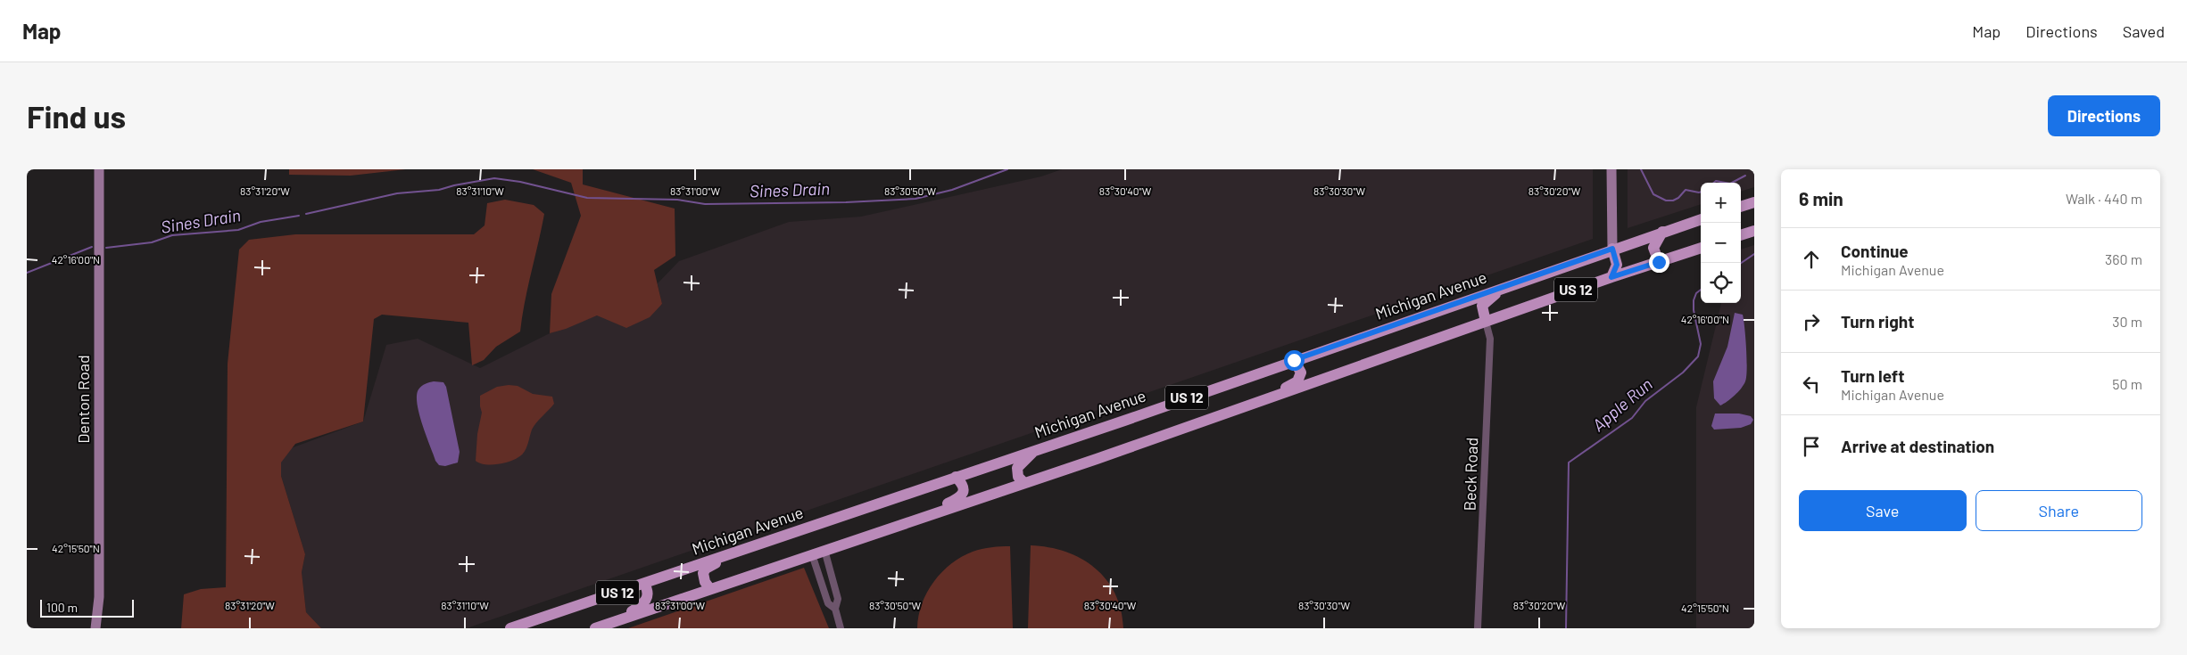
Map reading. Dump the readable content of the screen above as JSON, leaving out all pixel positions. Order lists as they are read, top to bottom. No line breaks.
{"streets":{"main road":["US 12","Michigan Avenue"],"street":["Denton Road","Beck Road"]},"crossings":[["US 12","Beck Road"]],"water":["Sines Drain","Apple Run"],"scale_bar":"100 m","page":{"header":"Map","nav":["Map","Directions","Saved"],"buttons":["Directions",["Save","Share"]],"title":"Find us","heading":["6 min","Walk · 440 m"],"map_buttons":["+","−"],"list":[["Continue","Michigan Avenue","360 m"],["Turn right","30 m"],["Turn left","Michigan Avenue","50 m"],"Arrive at destination"],"scale":"100 m"},"coordinates":["83°31'20\"W","83°31'10\"W","83°31'00\"W","83°30'50\"W","83°30'40\"W","83°30'30\"W","83°30'20\"W","42°16'00\"N","42°15'50\"N"]}
